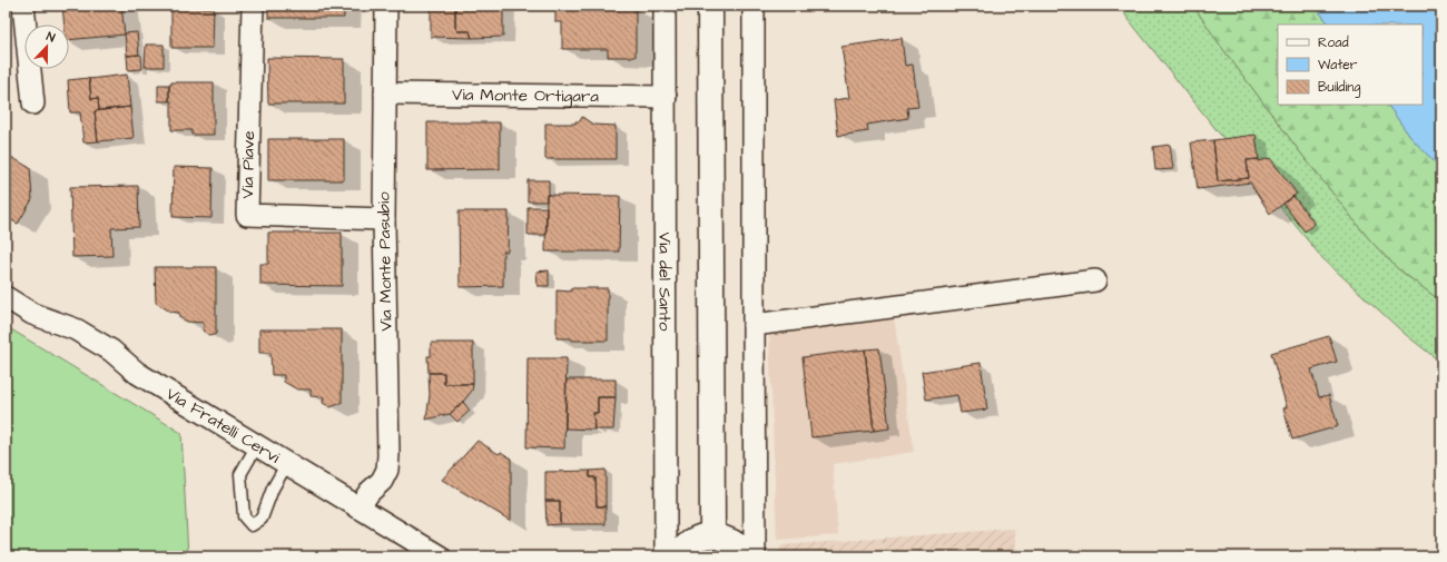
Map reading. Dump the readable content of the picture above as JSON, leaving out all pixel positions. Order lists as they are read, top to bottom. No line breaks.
{"streets":{"street":["Via Monte Ortigara","Via Piave","Via Monte Pasubio","Via del Santo","Via Fratelli Cervi"]},"crossings":[["Via Monte Ortigara","Via Monte Pasubio"],["Via Monte Ortigara","Via del Santo"],["Via Piave","Via Monte Pasubio"],["Via Monte Pasubio","Via Fratelli Cervi"]],"legend":["Road","Water","Building"],"north":"top"}
